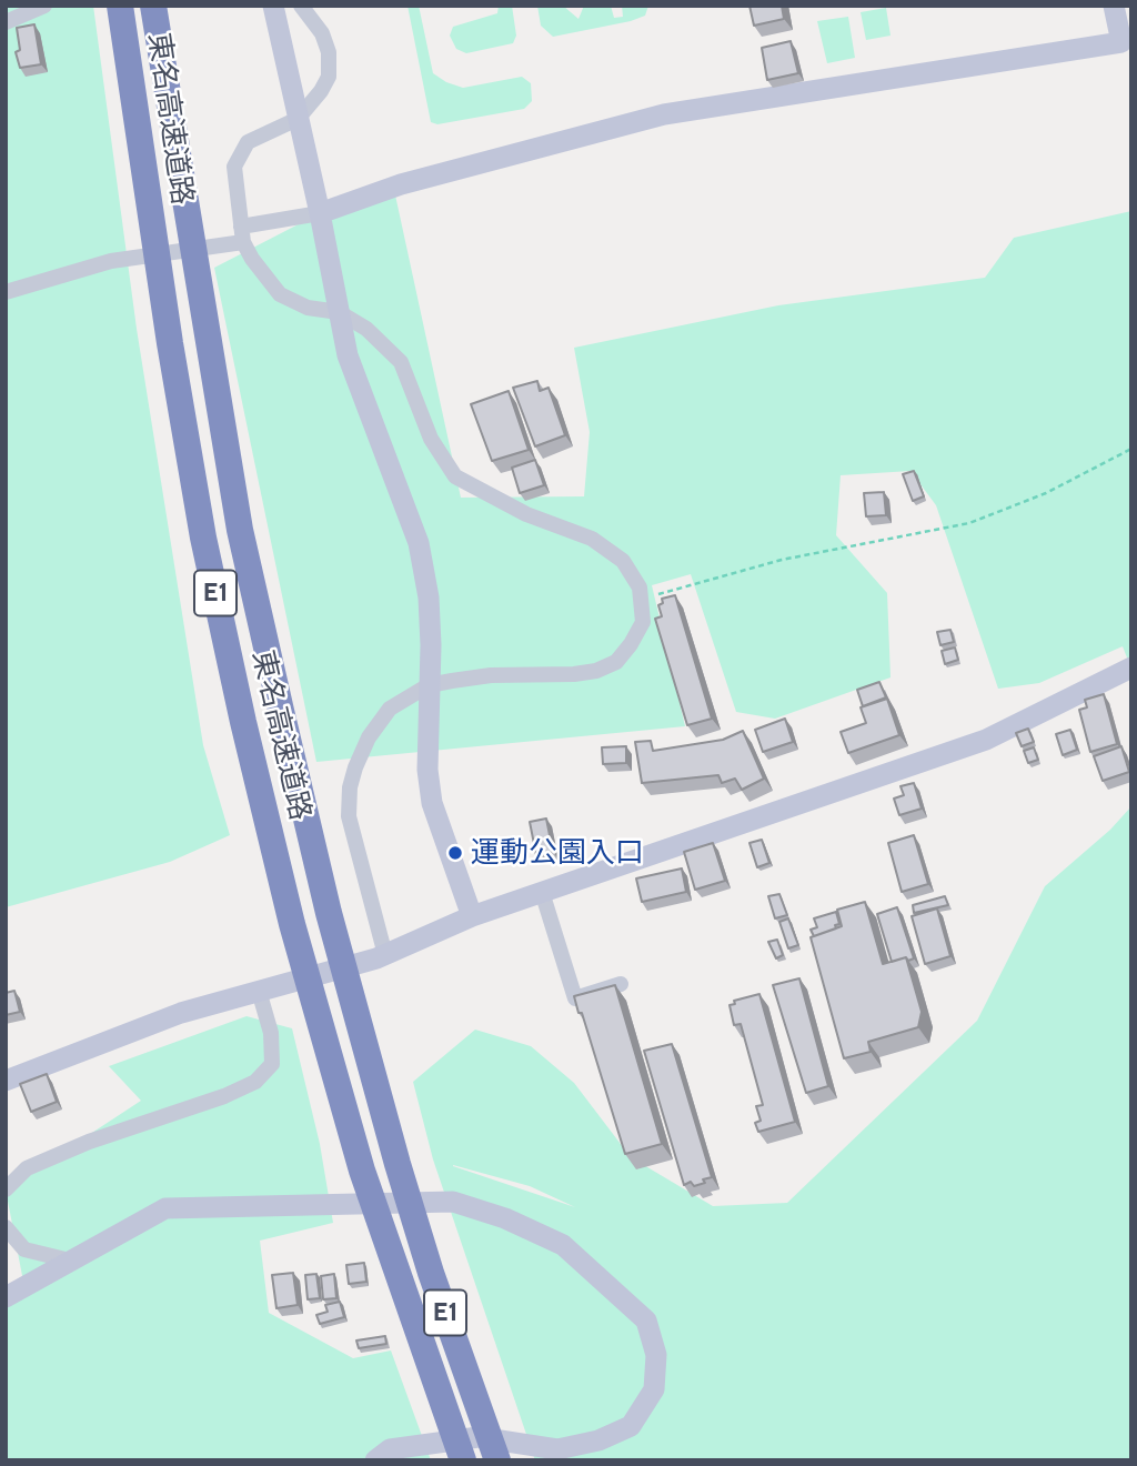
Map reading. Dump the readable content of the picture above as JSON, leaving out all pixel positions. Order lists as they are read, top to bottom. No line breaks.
{"streets":{"highway":["東名高速道路","E1"]},"places":["運動公園入口"]}
